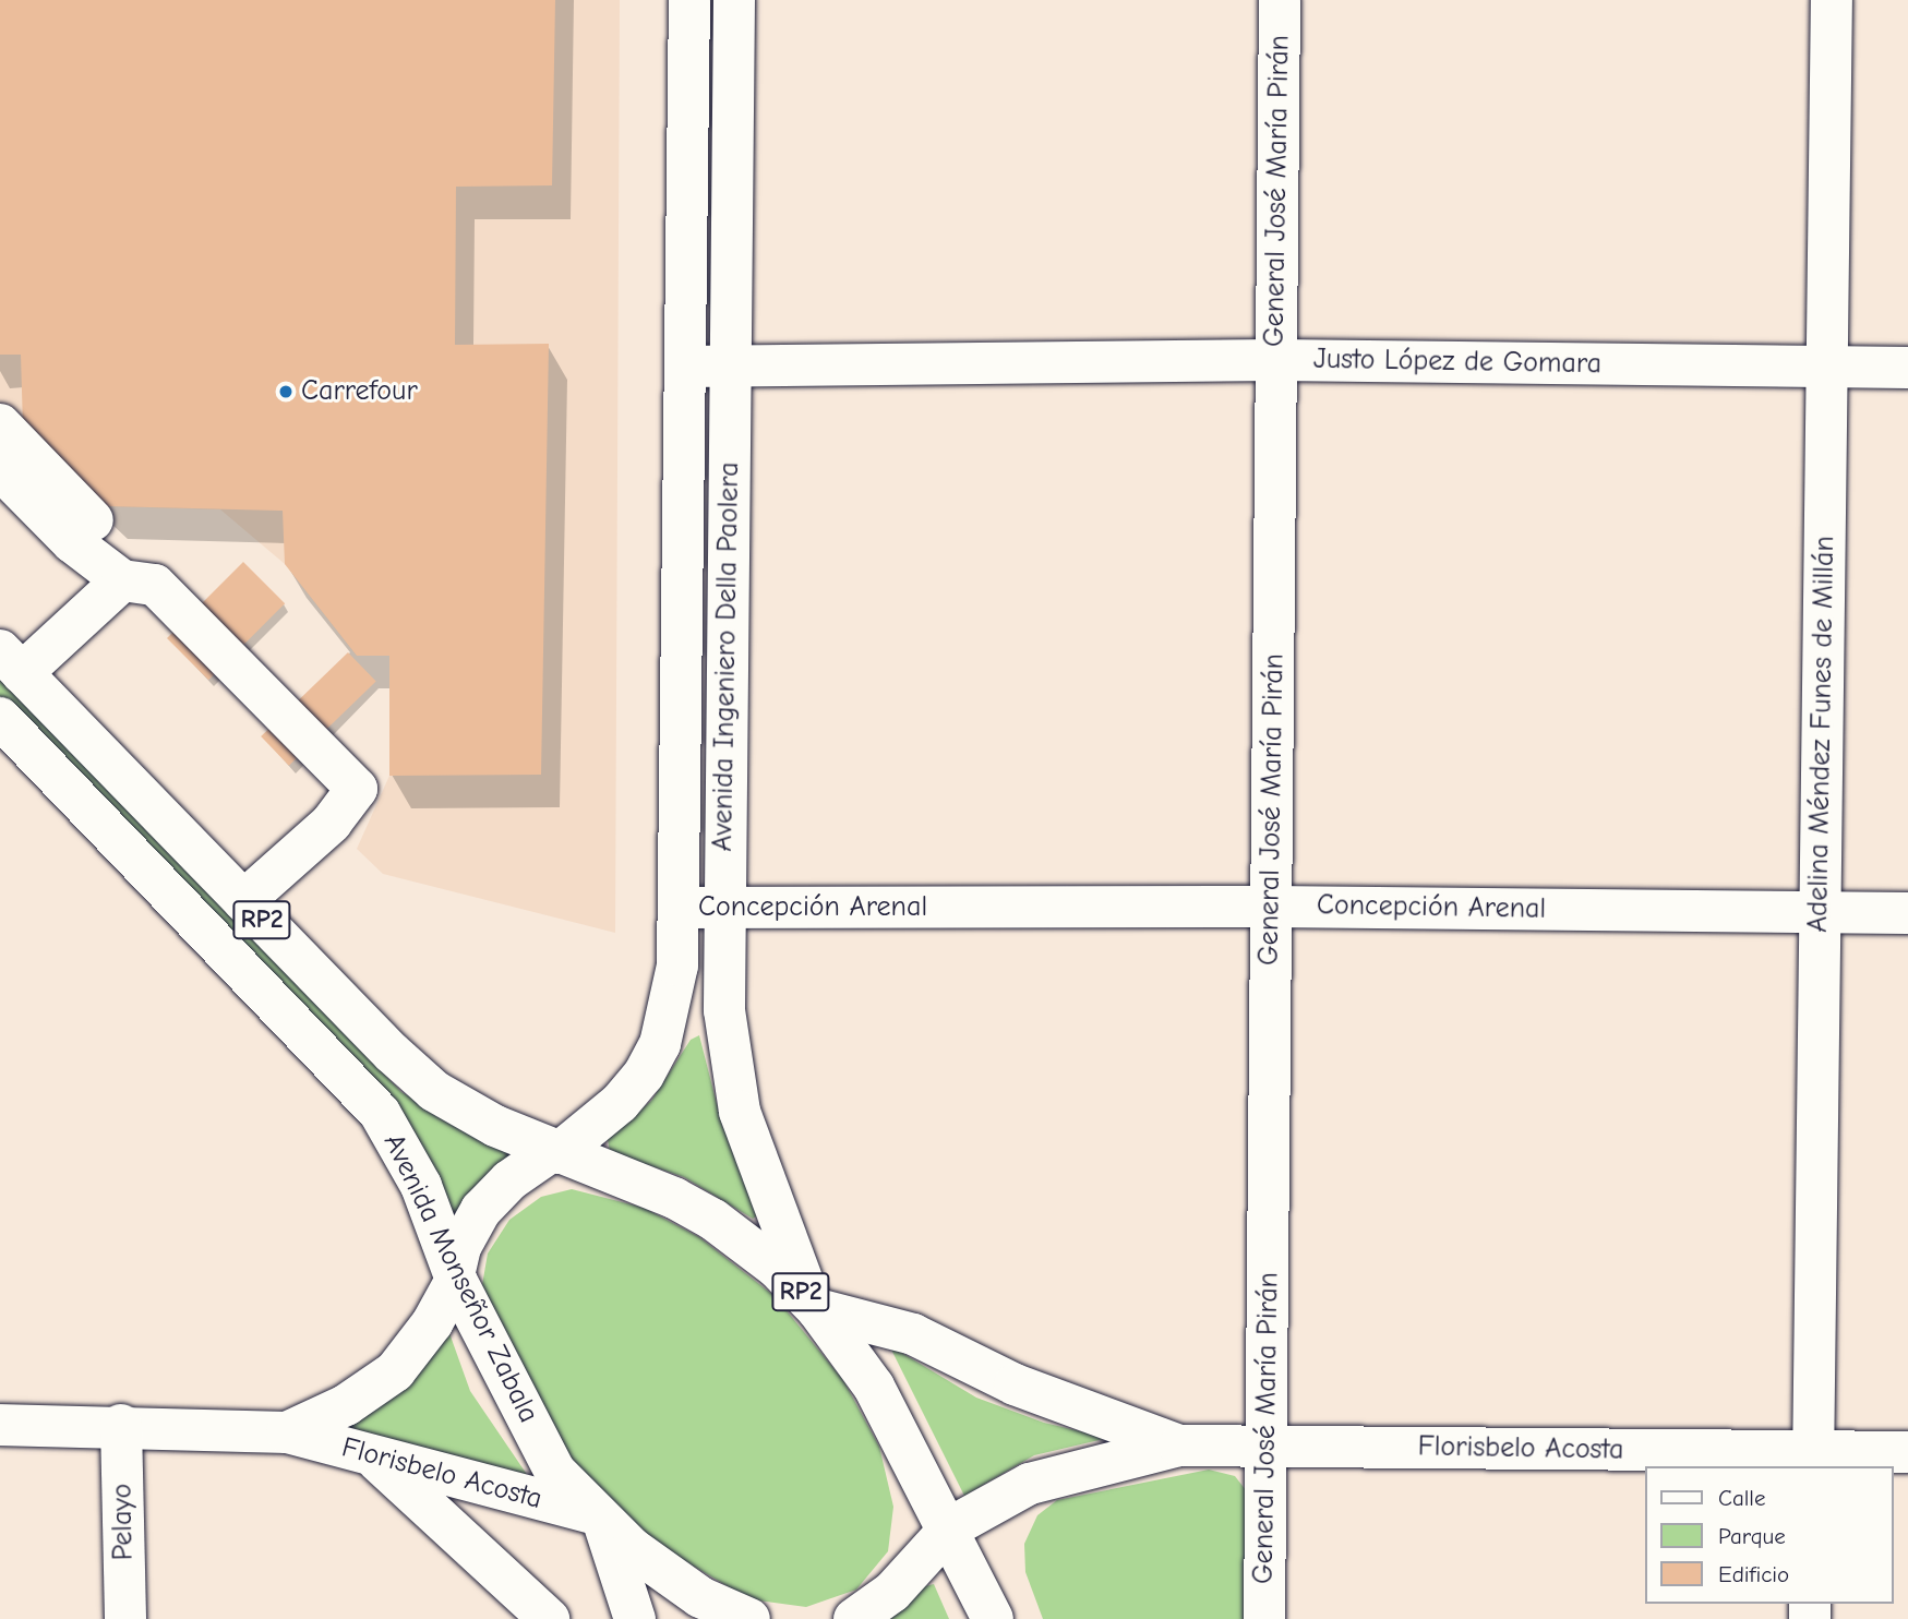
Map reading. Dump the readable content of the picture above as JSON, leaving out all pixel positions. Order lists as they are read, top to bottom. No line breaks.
{"streets":{"main road":["General José María Pirán","Justo López de Gomara","Avenida Ingeniero Della Paolera","Adelina Méndez Funes de Millán","Concepción Arenal","RP2","Avenida Monseñor Zabala","Florisbelo Acosta","Pelayo"]},"crossings":[["General José María Pirán","Justo López de Gomara"],["General José María Pirán","Concepción Arenal"],["General José María Pirán","Florisbelo Acosta"],["Justo López de Gomara","Avenida Ingeniero Della Paolera"],["Justo López de Gomara","Adelina Méndez Funes de Millán"],["Avenida Ingeniero Della Paolera","Concepción Arenal"],["Avenida Ingeniero Della Paolera","RP2"],["Avenida Ingeniero Della Paolera","Florisbelo Acosta"],["Adelina Méndez Funes de Millán","Concepción Arenal"],["Adelina Méndez Funes de Millán","Florisbelo Acosta"],["RP2","Avenida Monseñor Zabala"],["RP2","Florisbelo Acosta"],["Avenida Monseñor Zabala","Florisbelo Acosta"],["Florisbelo Acosta","Pelayo"]],"places":["Carrefour"],"legend":["Calle","Parque","Edificio"]}
